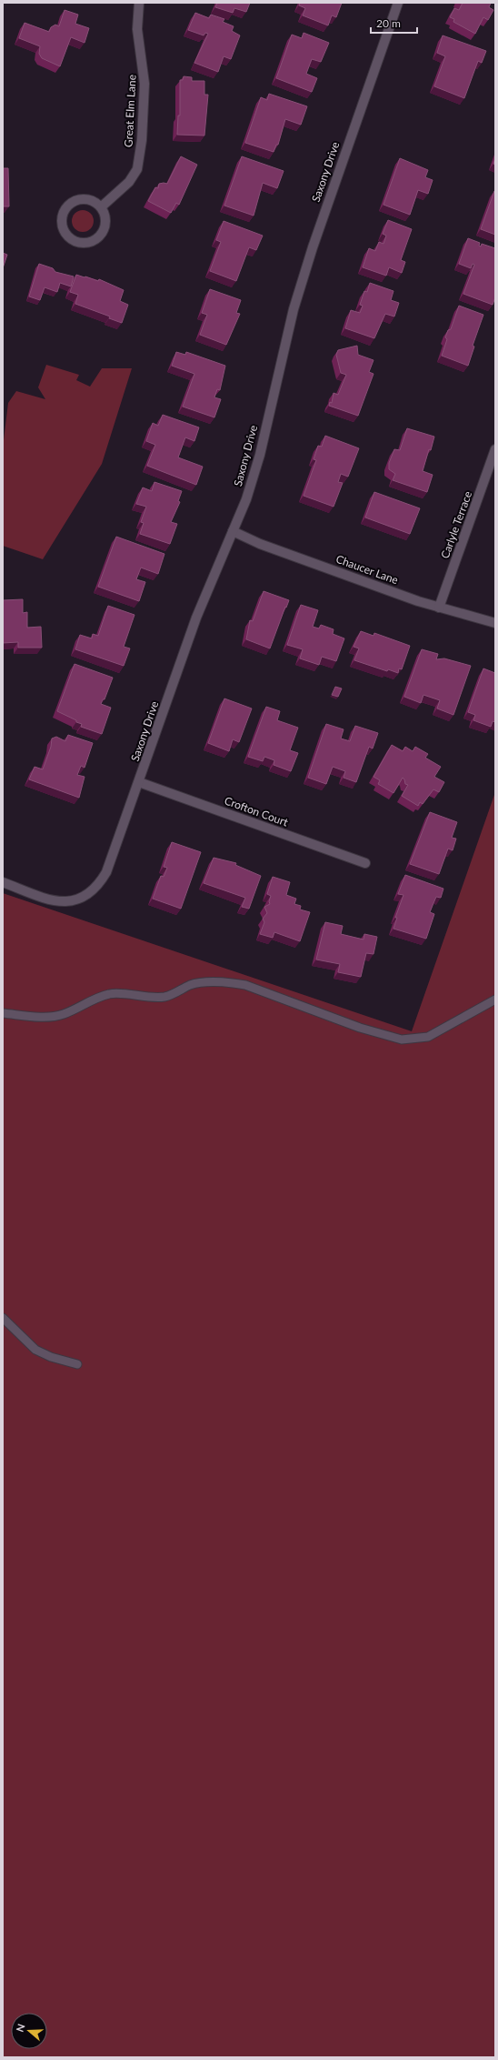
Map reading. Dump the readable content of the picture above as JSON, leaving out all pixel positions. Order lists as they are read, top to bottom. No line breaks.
{"streets":{"street":["Great Elm Lane","Saxony Drive","Carlyle Terrace","Chaucer Lane","Crofton Court"]},"crossings":[["Saxony Drive","Chaucer Lane"],["Saxony Drive","Crofton Court"],["Carlyle Terrace","Chaucer Lane"]],"scale_bar":"20 m","north":"left"}
